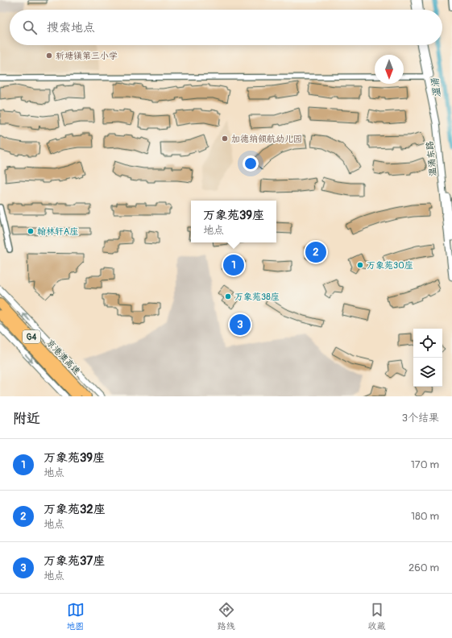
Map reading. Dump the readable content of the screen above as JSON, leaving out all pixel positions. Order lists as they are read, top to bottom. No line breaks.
{"streets":{"highway":["G4","京港澳高速"],"street":["温涌东路"]},"water":["温涌"],"places":["新塘镇第三小学","加德纳领航幼儿园","翰林轩A座","万象苑30座","万象苑38座"],"north":"bottom","page":{"search":"搜索地点","popup":["万象苑39座","地点"],"pins":["2","1","3"],"heading":["附近","3个结果"],"list":[{"mark":"1","name":"万象苑39座","note":"地点","value":"170 m"},{"mark":"2","name":"万象苑32座","note":"地点","value":"180 m"},{"mark":"3","name":"万象苑37座","note":"地点","value":"260 m"}],"nav":["地图","路线","收藏"]}}
